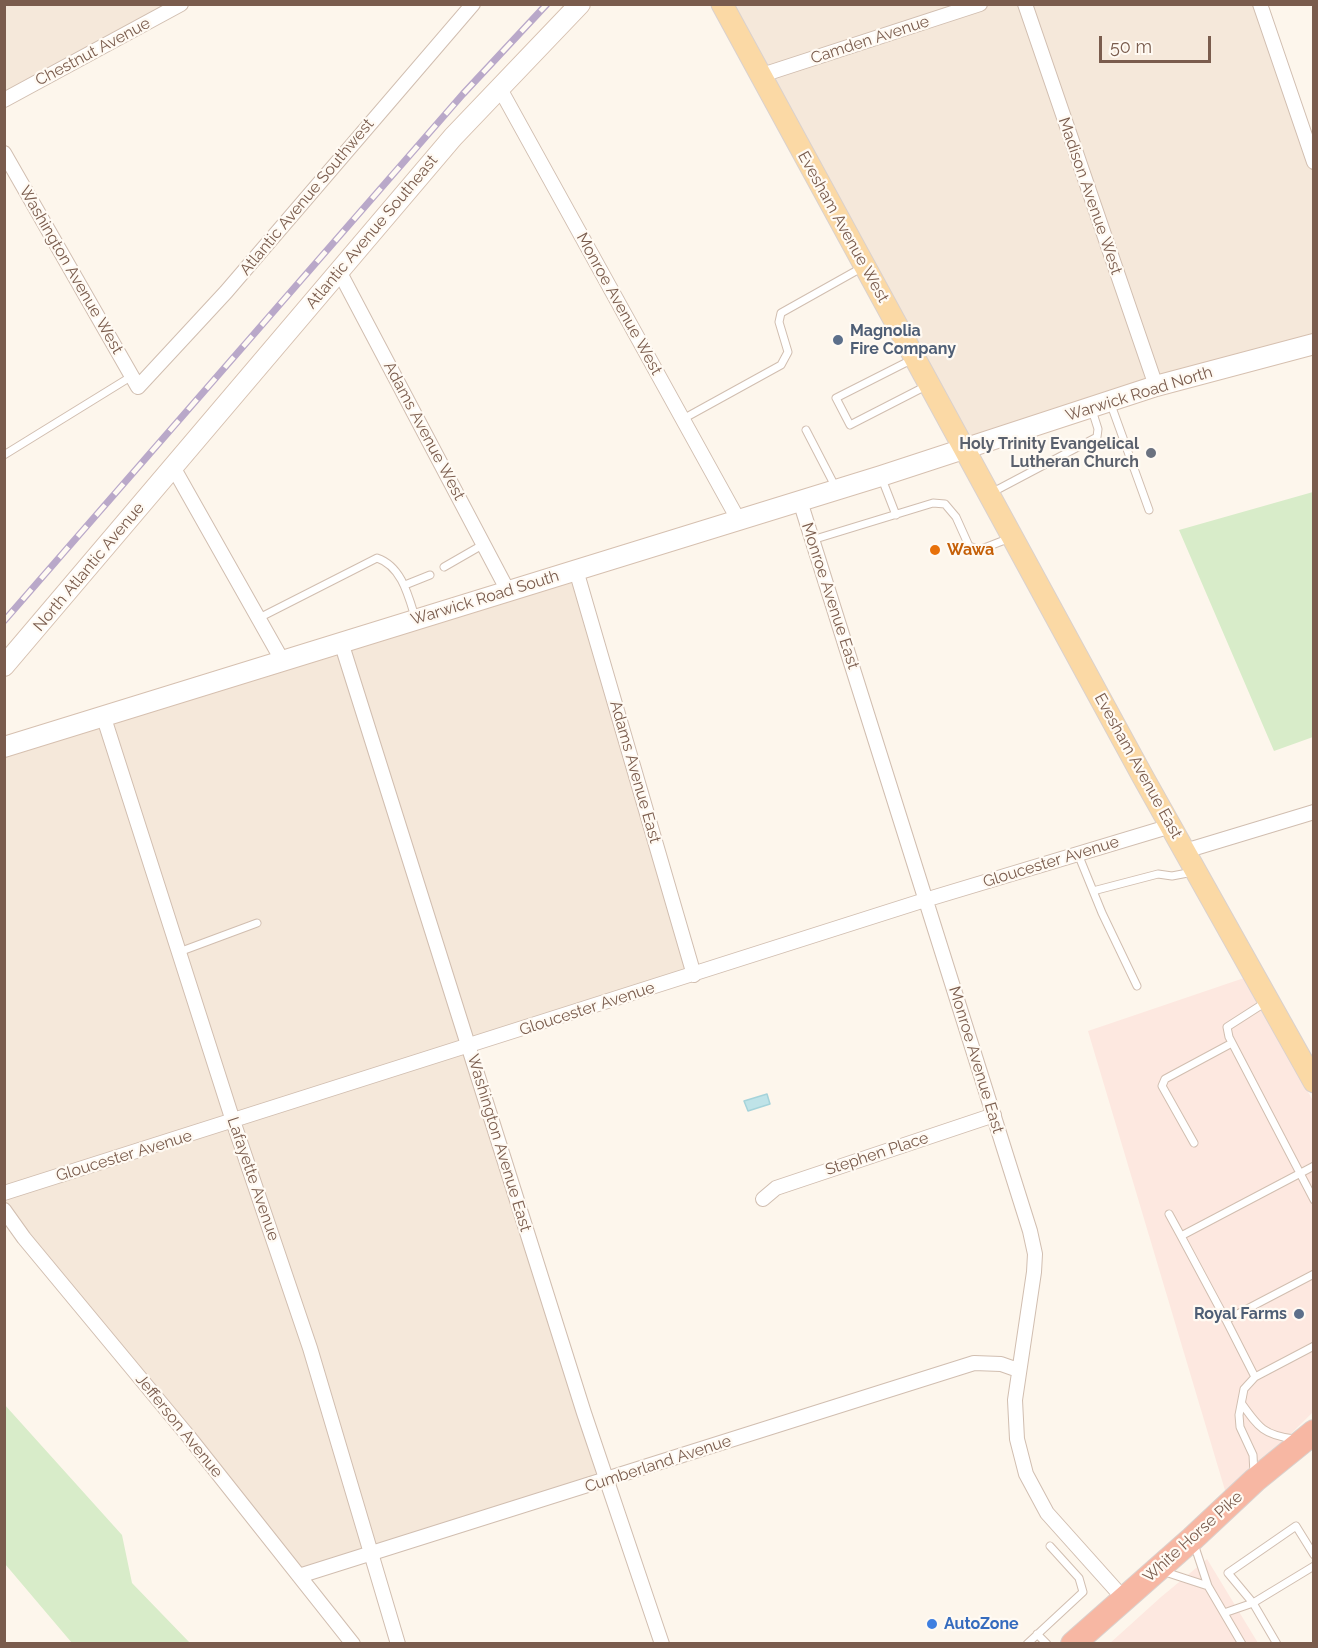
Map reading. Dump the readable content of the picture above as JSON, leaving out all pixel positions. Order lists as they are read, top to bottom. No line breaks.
{"streets":{"highway":["White Horse Pike"],"main road":["Evesham Avenue West","Evesham Avenue East"],"street":["Camden Avenue","Chestnut Avenue","Madison Avenue West","Atlantic Avenue Southwest","Atlantic Avenue Southeast","Washington Avenue West","Monroe Avenue West","Warwick Road North","Adams Avenue West","North Atlantic Avenue","Monroe Avenue East","Warwick Road South","Adams Avenue East","Gloucester Avenue","Washington Avenue East","Stephen Place","Lafayette Avenue","Jefferson Avenue","Cumberland Avenue"]},"crossings":[["Camden Avenue","Evesham Avenue West"],["Madison Avenue West","Warwick Road North"],["Atlantic Avenue Southwest","Washington Avenue West"],["Evesham Avenue West","Warwick Road North"],["Evesham Avenue West","Warwick Road South"],["Evesham Avenue West","Evesham Avenue East"],["Atlantic Avenue Southeast","Monroe Avenue West"],["Atlantic Avenue Southeast","Adams Avenue West"],["Atlantic Avenue Southeast","North Atlantic Avenue"],["Monroe Avenue West","Warwick Road South"],["Warwick Road North","Warwick Road South"],["Warwick Road North","Evesham Avenue East"],["Adams Avenue West","Warwick Road South"],["Monroe Avenue East","Warwick Road South"],["Monroe Avenue East","Gloucester Avenue"],["Monroe Avenue East","Stephen Place"],["Monroe Avenue East","Cumberland Avenue"],["Monroe Avenue East","White Horse Pike"],["Warwick Road South","Evesham Avenue East"],["Warwick Road South","Adams Avenue East"],["Warwick Road South","Washington Avenue East"],["Warwick Road South","Lafayette Avenue"],["Evesham Avenue East","Gloucester Avenue"],["Adams Avenue East","Gloucester Avenue"],["Gloucester Avenue","Washington Avenue East"],["Gloucester Avenue","Lafayette Avenue"],["Washington Avenue East","Cumberland Avenue"],["Lafayette Avenue","Cumberland Avenue"],["Jefferson Avenue","Cumberland Avenue"]],"places":["Magnolia Fire Company","Holy Trinity Evangelical Lutheran Church","Wawa","Royal Farms","AutoZone"],"scale_bar":"50 m"}
